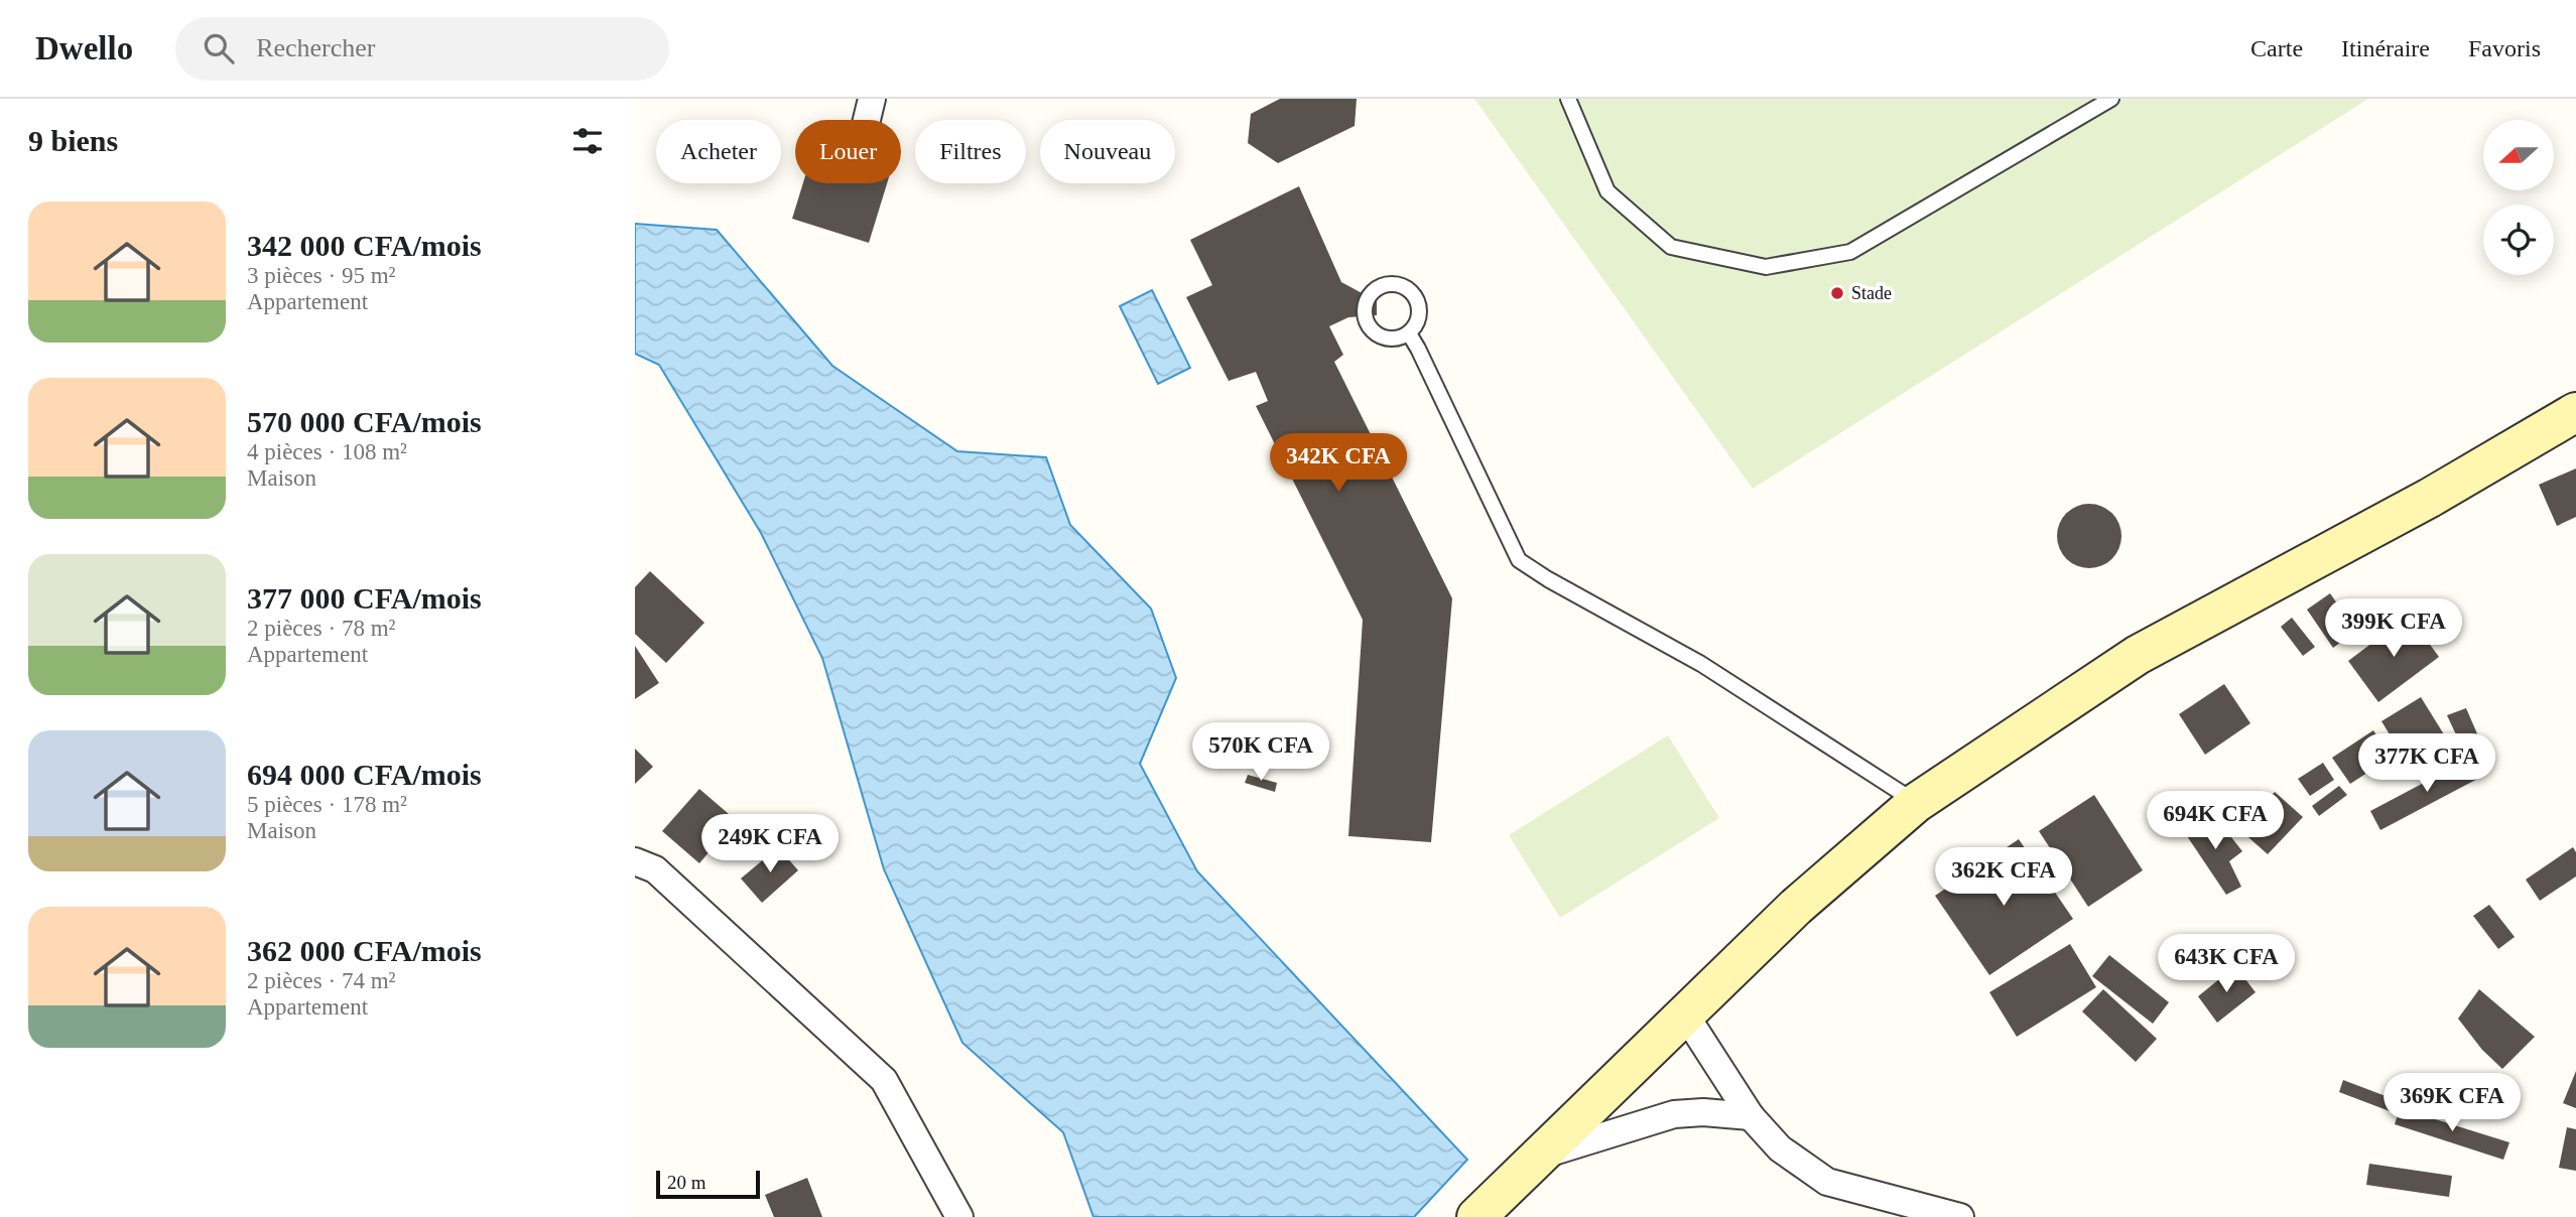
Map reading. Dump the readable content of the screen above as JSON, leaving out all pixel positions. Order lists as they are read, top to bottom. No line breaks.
{"places":["Stade"],"scale_bar":"20 m","north":"left","page":{"header":"Dwello","search":"Rechercher","nav":["Carte","Itinéraire","Favoris"],"heading":"9 biens","chip":["Acheter","Louer","Filtres","Nouveau"],"list":[{"name":"342 000 CFA/mois","note":"3 pièces · 95 m² · Appartement"},{"name":"570 000 CFA/mois","note":"4 pièces · 108 m² · Maison"},{"name":"377 000 CFA/mois","note":"2 pièces · 78 m² · Appartement"},{"name":"694 000 CFA/mois","note":"5 pièces · 178 m² · Maison"},{"name":"362 000 CFA/mois","note":"2 pièces · 74 m² · Appartement"}],"price":["342K CFA","399K CFA","570K CFA","377K CFA","694K CFA","249K CFA","362K CFA","643K CFA","369K CFA"],"scale":"20 m"}}
